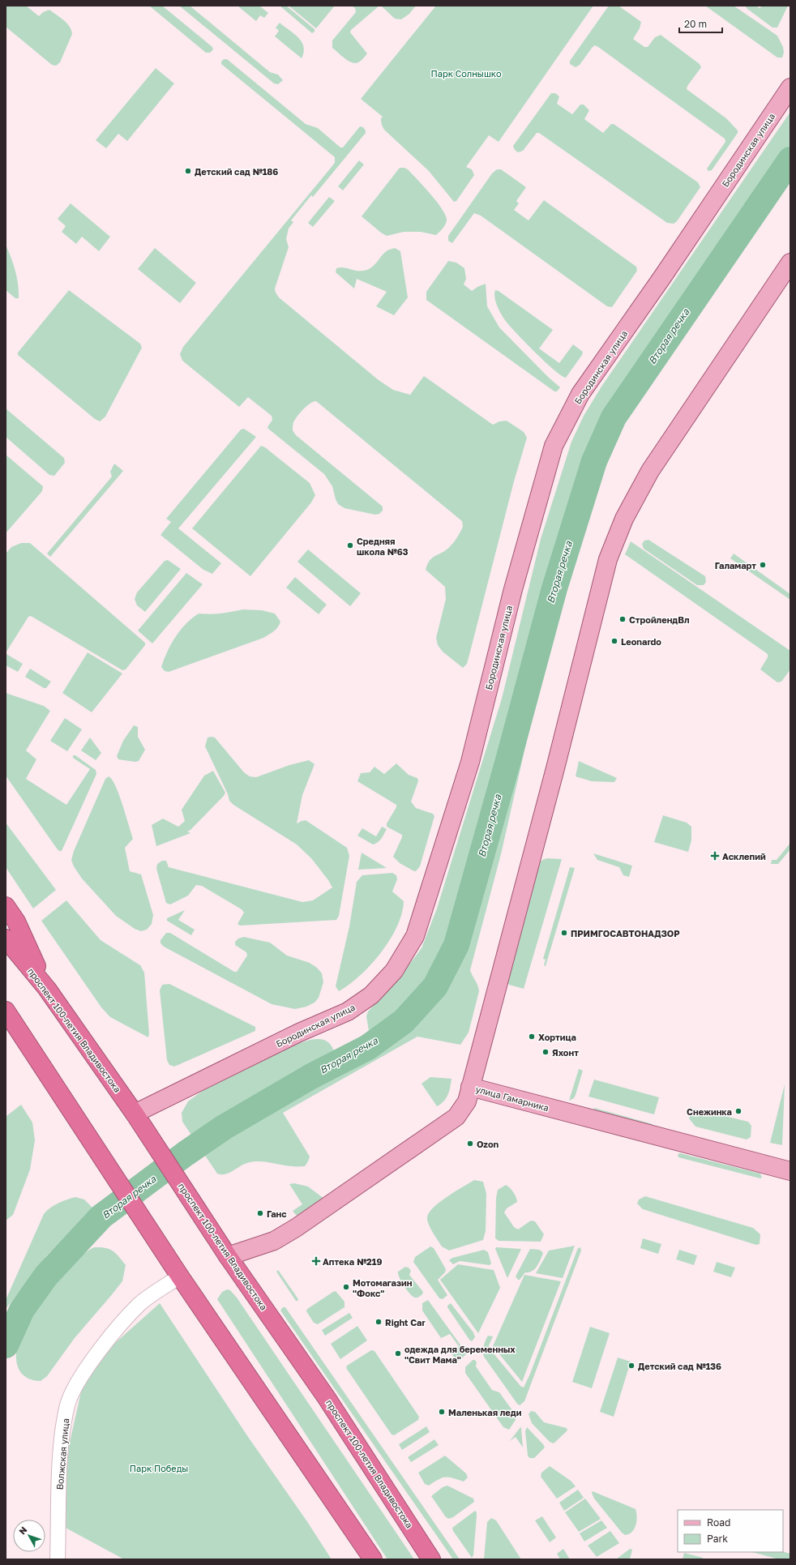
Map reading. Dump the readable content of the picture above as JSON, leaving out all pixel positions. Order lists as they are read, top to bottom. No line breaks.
{"streets":{"highway":["проспект 100-летия Владивостока"],"main road":["Бородинская улица","улица Гамарника"],"street":["Волжская улица"]},"crossings":[["Бородинская улица","проспект 100-летия Владивостока"],["проспект 100-летия Владивостока","улица Гамарника"]],"water":["Вторая речка"],"parks":["Парк Солнышко","Парк Победы"],"places":{"other":["Детский сад №186","Средняя школа №63","Галамарт","СтройлендВл","Leonardo","ПРИМГОСАВТОНАДЗОР","Хортица","Яхонт","Снежинка","Ozon","Ганс","Мотомагазин \"Фокс\"","Right Car","одежда для беременных \"Свит Мама\"","Детский сад №136","Маленькая леди"],"health":["Асклепий","Аптека №219"]},"legend":["Road","Park"],"scale_bar":"20 m","north":"top left"}
